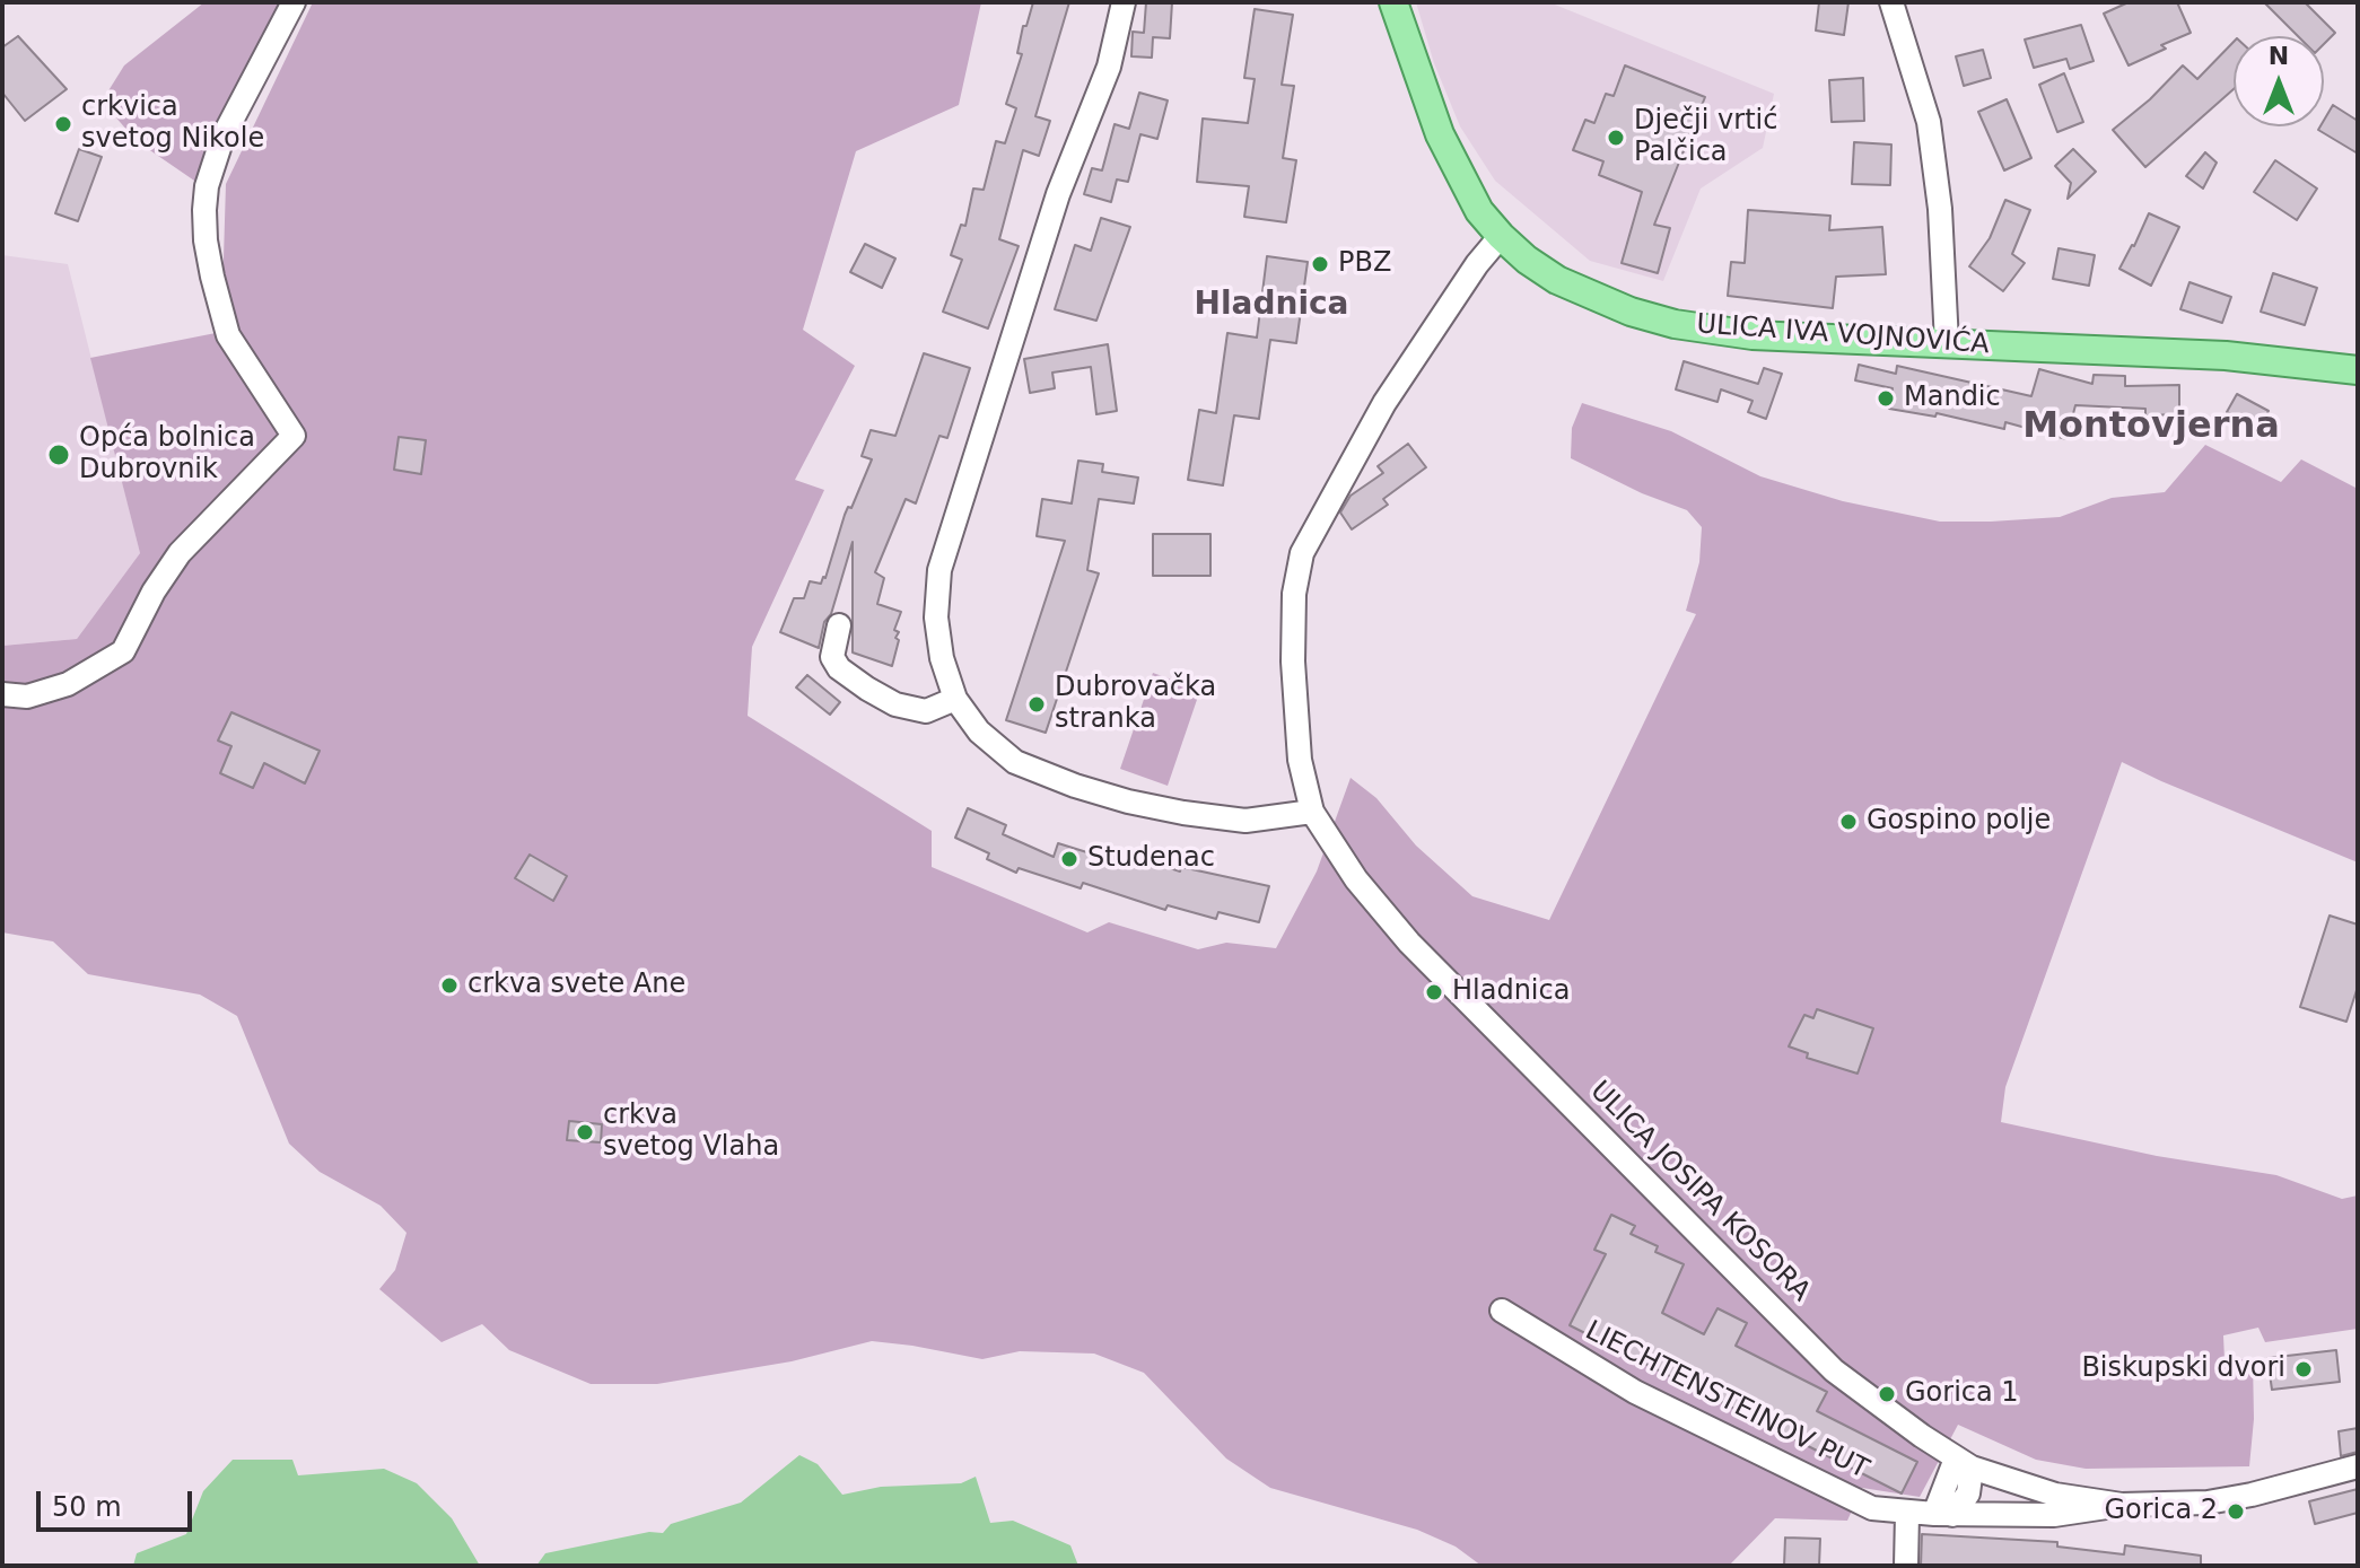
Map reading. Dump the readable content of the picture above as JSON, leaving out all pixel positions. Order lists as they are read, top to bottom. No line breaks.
{"streets":{"main road":["ULICA IVA VOJNOVIĆA"],"street":["ULICA JOSIPA KOSORA","LIECHTENSTEINOV PUT"]},"crossings":[["ULICA IVA VOJNOVIĆA","ULICA JOSIPA KOSORA"],["ULICA JOSIPA KOSORA","LIECHTENSTEINOV PUT"]],"districts":["Hladnica","Montovjerna"],"places":["crkvica svetog Nikole","Dječji vrtić Palčica","PBZ","Mandic","Opća bolnica Dubrovnik","Dubrovačka stranka","Gospino polje","Studenac","crkva svete Ane","Hladnica","crkva svetog Vlaha","Biskupski dvori","Gorica 1","Gorica 2"],"scale_bar":"50 m","north":"top"}
